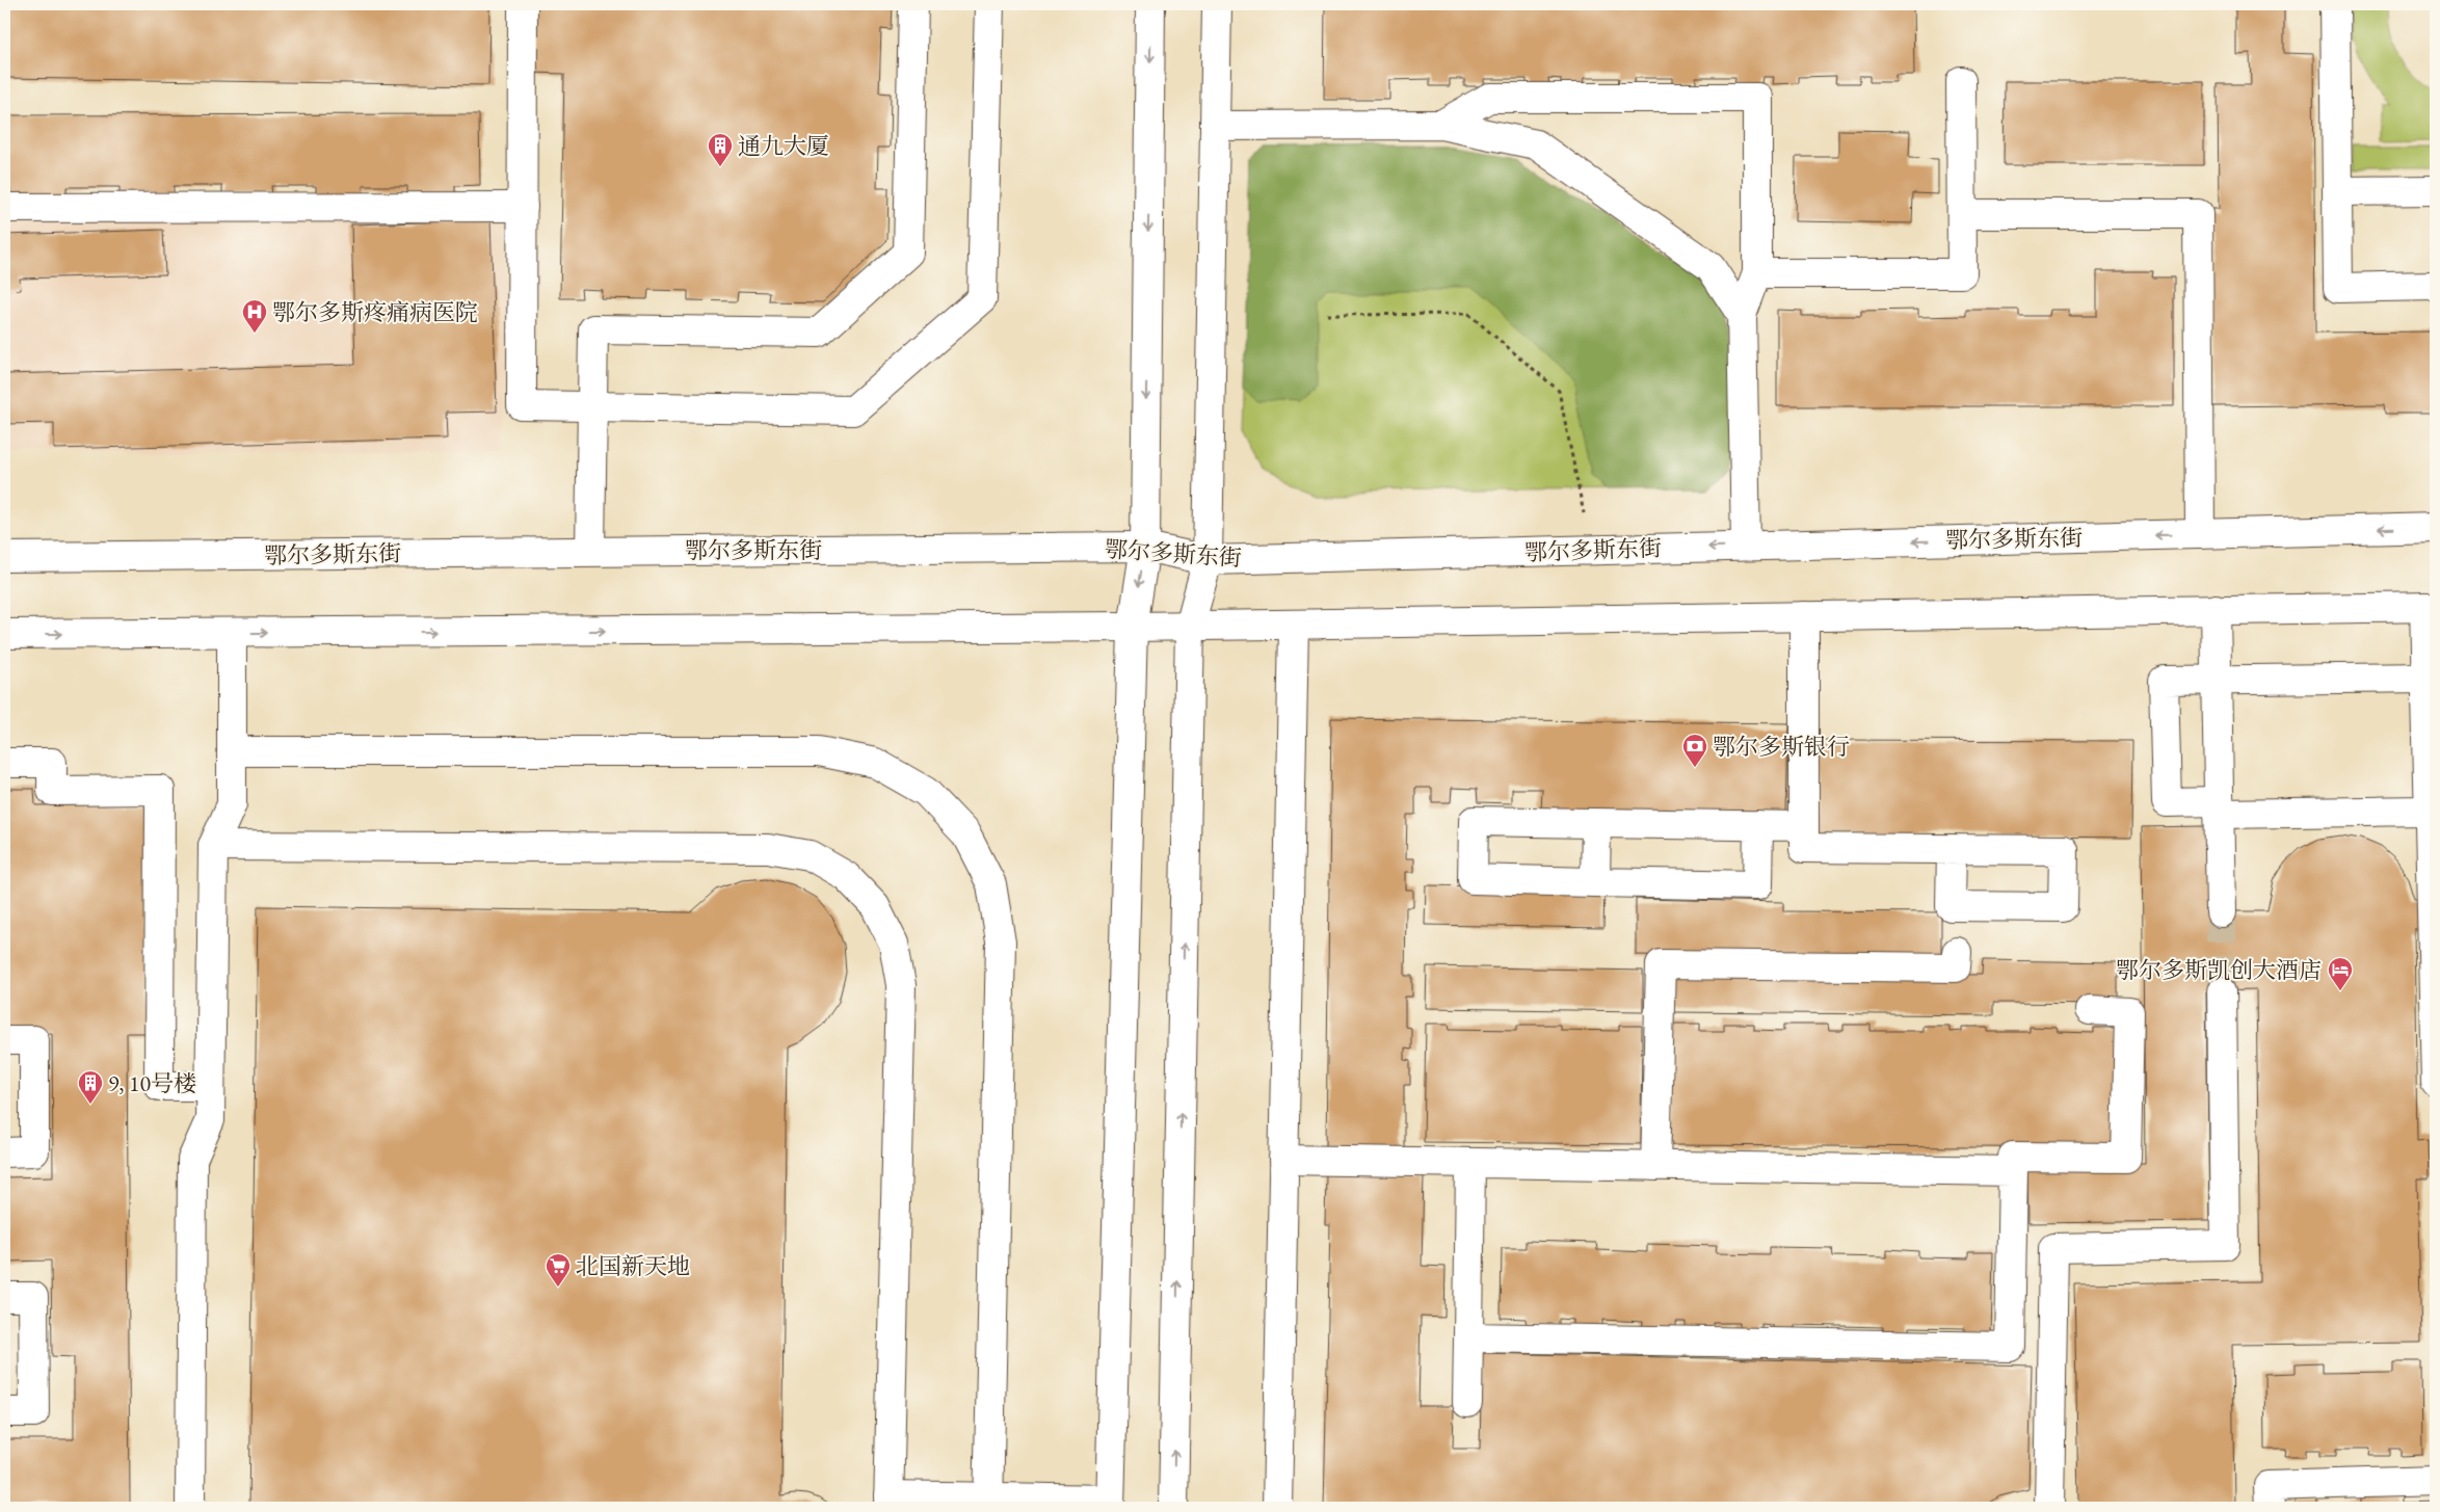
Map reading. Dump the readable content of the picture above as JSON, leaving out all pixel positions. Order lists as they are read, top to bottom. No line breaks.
{"streets":{"main road":["鄂尔多斯东街"]},"places":{"building":["通九大厦","9, 10号楼"],"hospital":["鄂尔多斯疼痛病医院"],"bank":["鄂尔多斯银行"],"hotel":["鄂尔多斯凯创大酒店"],"supermarket":["北国新天地"]}}
